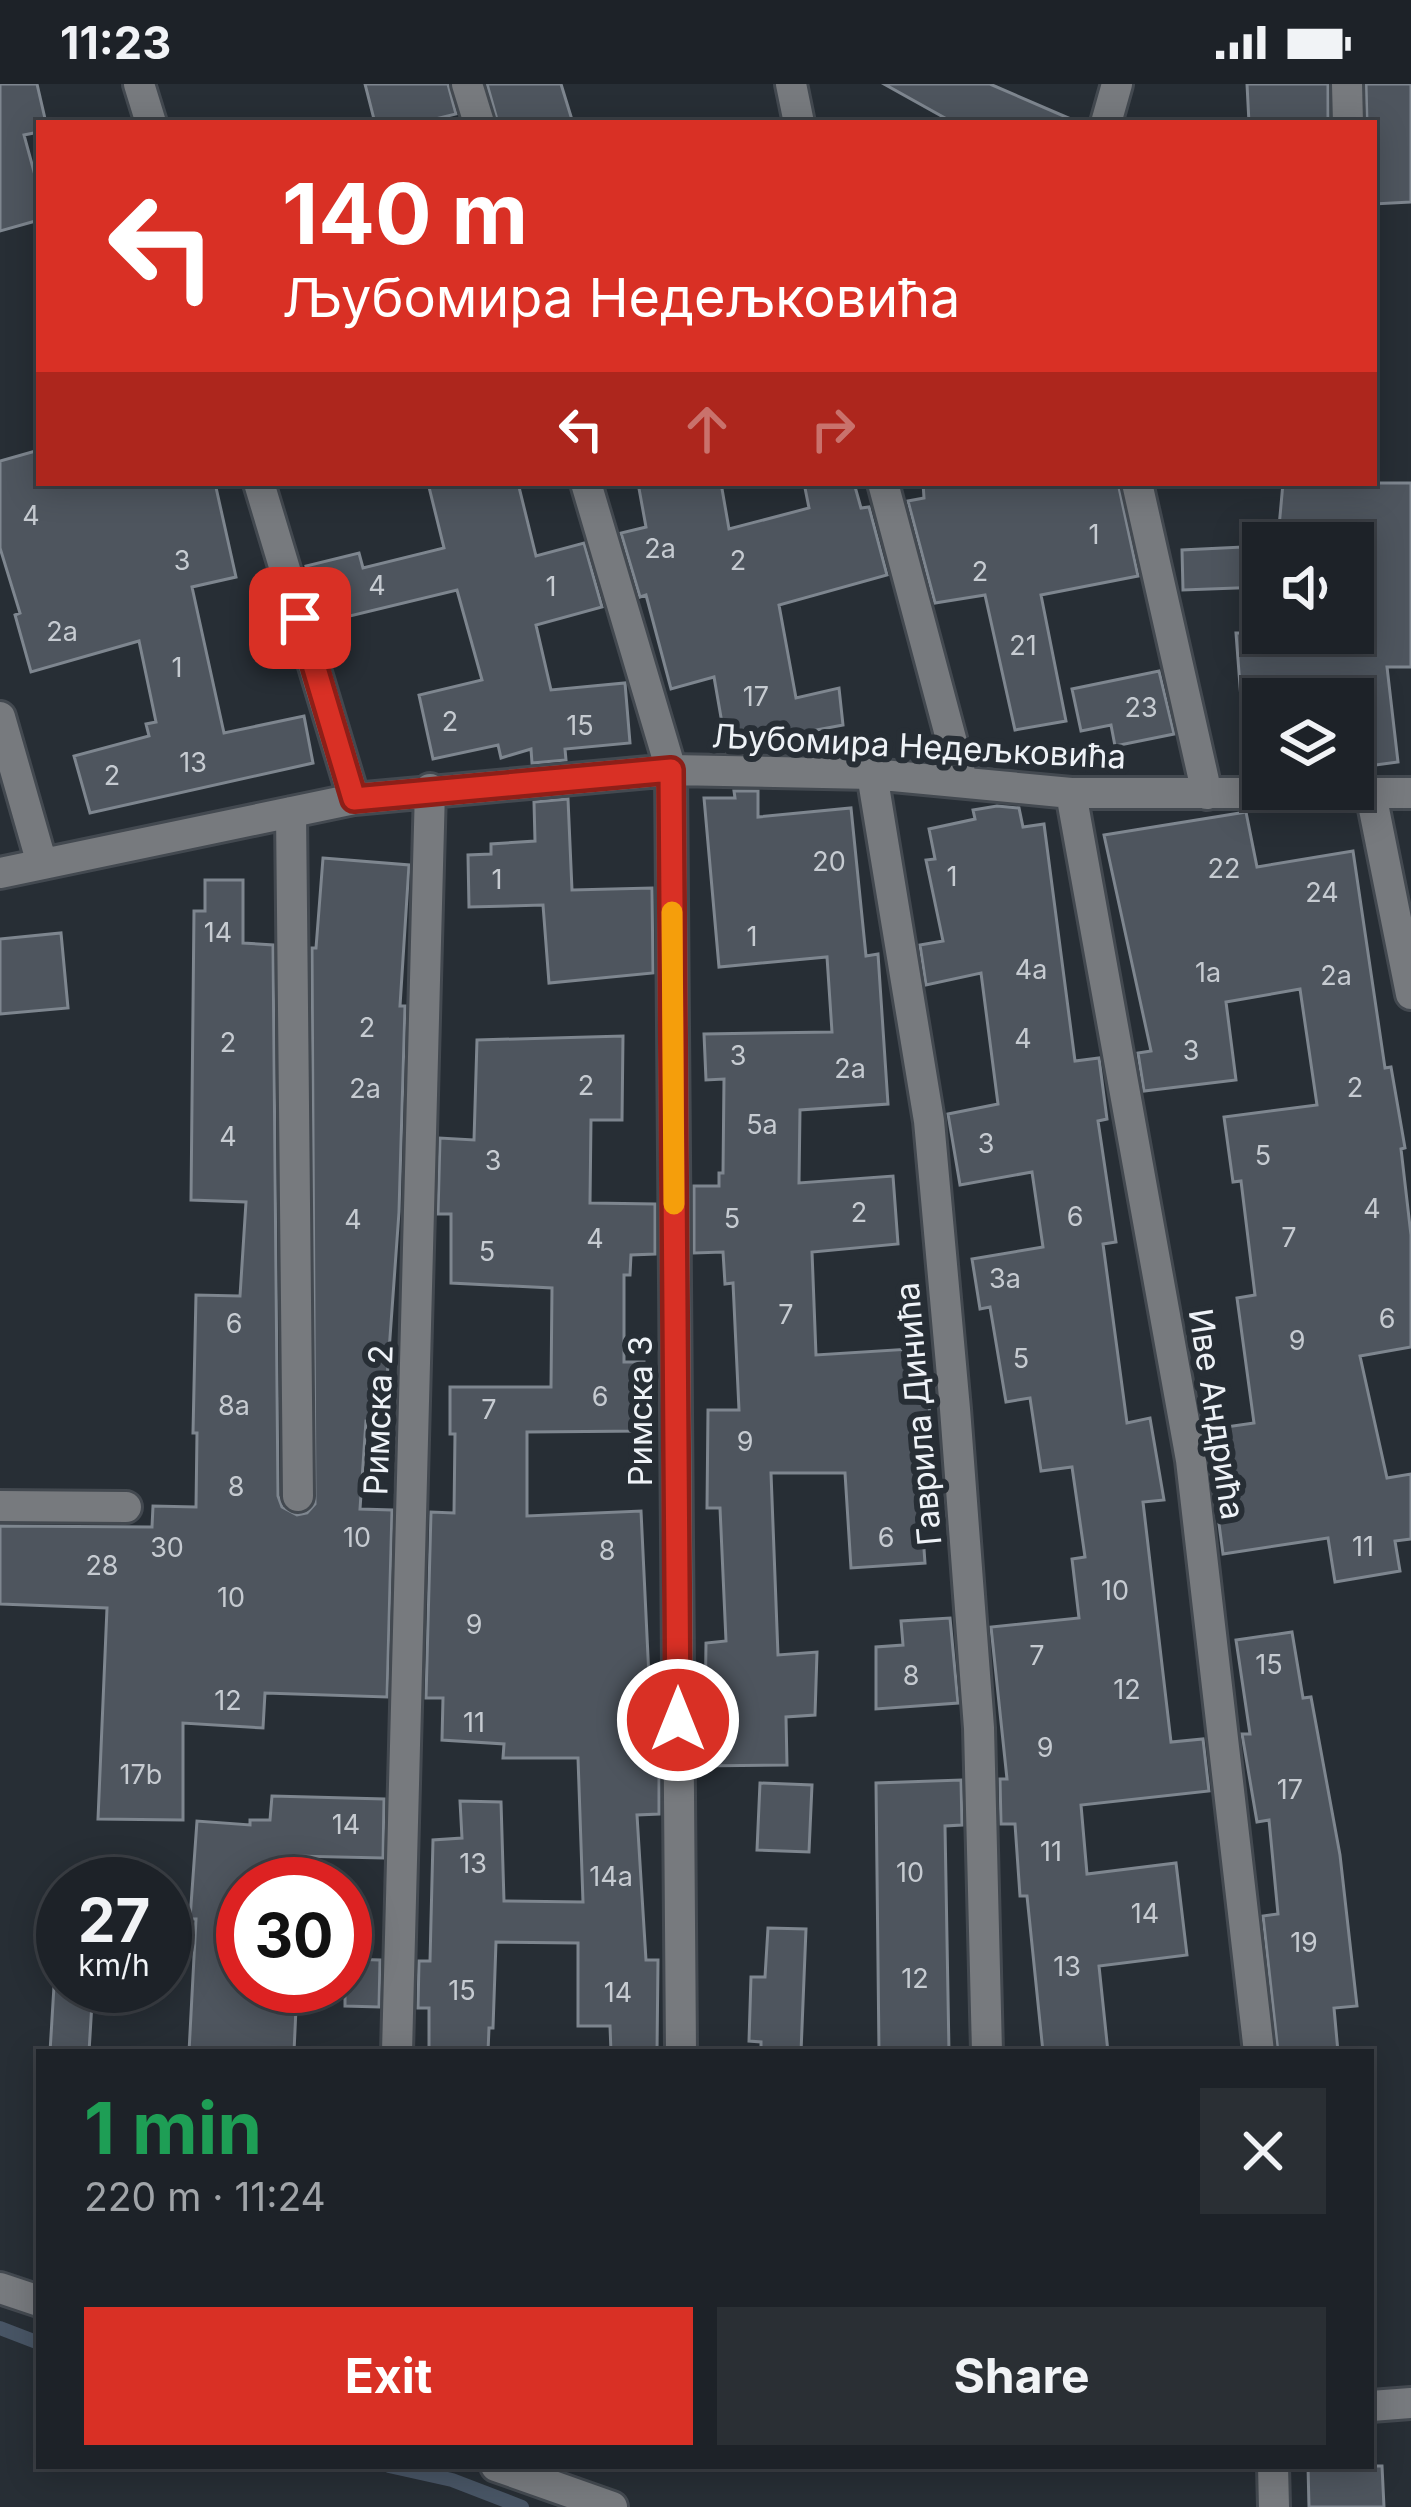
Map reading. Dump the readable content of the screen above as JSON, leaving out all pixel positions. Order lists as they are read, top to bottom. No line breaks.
{"streets":{"street":["Љубомира Недељковића","Римска 3","Гаврила Динића","Иве Андрића","Римска 2"]},"crossings":[["Љубомира Недељковића","Римска 3"],["Љубомира Недељковића","Гаврила Динића"],["Љубомира Недељковића","Иве Андрића"],["Љубомира Недељковића","Римска 2"]],"house_numbers":["4","1","2a","3","2","2","4","1","2a","21","1","17","23","2","15","13","2","20","22","1","1","24","14","1","4a","1a","2a","2","4","2","3","3","2a","2","2","2a","5a","4","3","5","3","4","2","6","5","4","7","4","5","3a","7","6","6","9","5","6","8a","7","9","8","10","6","11","30","8","28","10","10","9","7","15","8","12","12","11","9","17b","17","14","11","13","10","14a","14","19","13","12","15","14"],"page":{"status":"11:23","turn":["140 m","Љубомира Недељковића"],"speed":"27 km/h","limit":"30","heading":["1 min","220 m · 11:24"],"buttons":["Exit","Share"]}}
